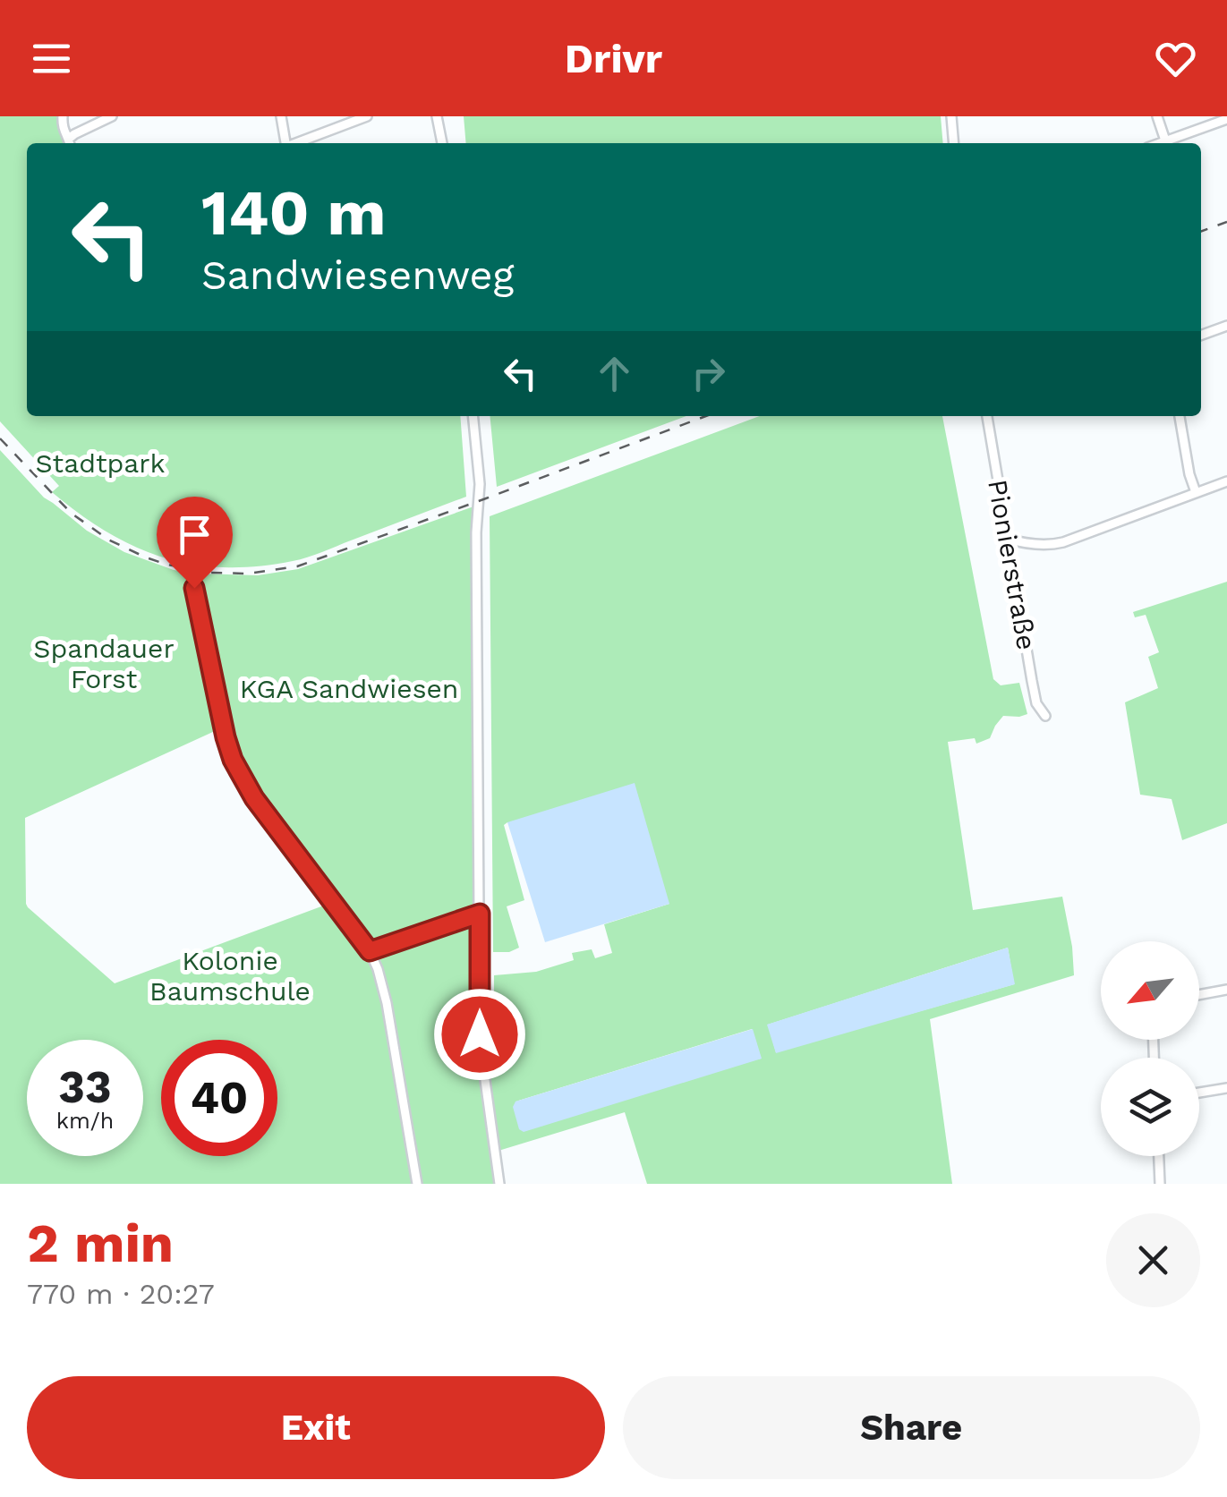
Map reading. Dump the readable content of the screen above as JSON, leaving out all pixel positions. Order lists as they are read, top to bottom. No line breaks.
{"streets":{"street":["Pionierstraße"]},"parks":["Stadtpark","Spandauer Forst","KGA Sandwiesen","Kolonie Baumschule"],"north":"bottom left","page":{"header":"Drivr","turn":["140 m","Sandwiesenweg"],"speed":"33 km/h","limit":"40","heading":["2 min","770 m · 20:27"],"buttons":["Exit","Share"]}}
